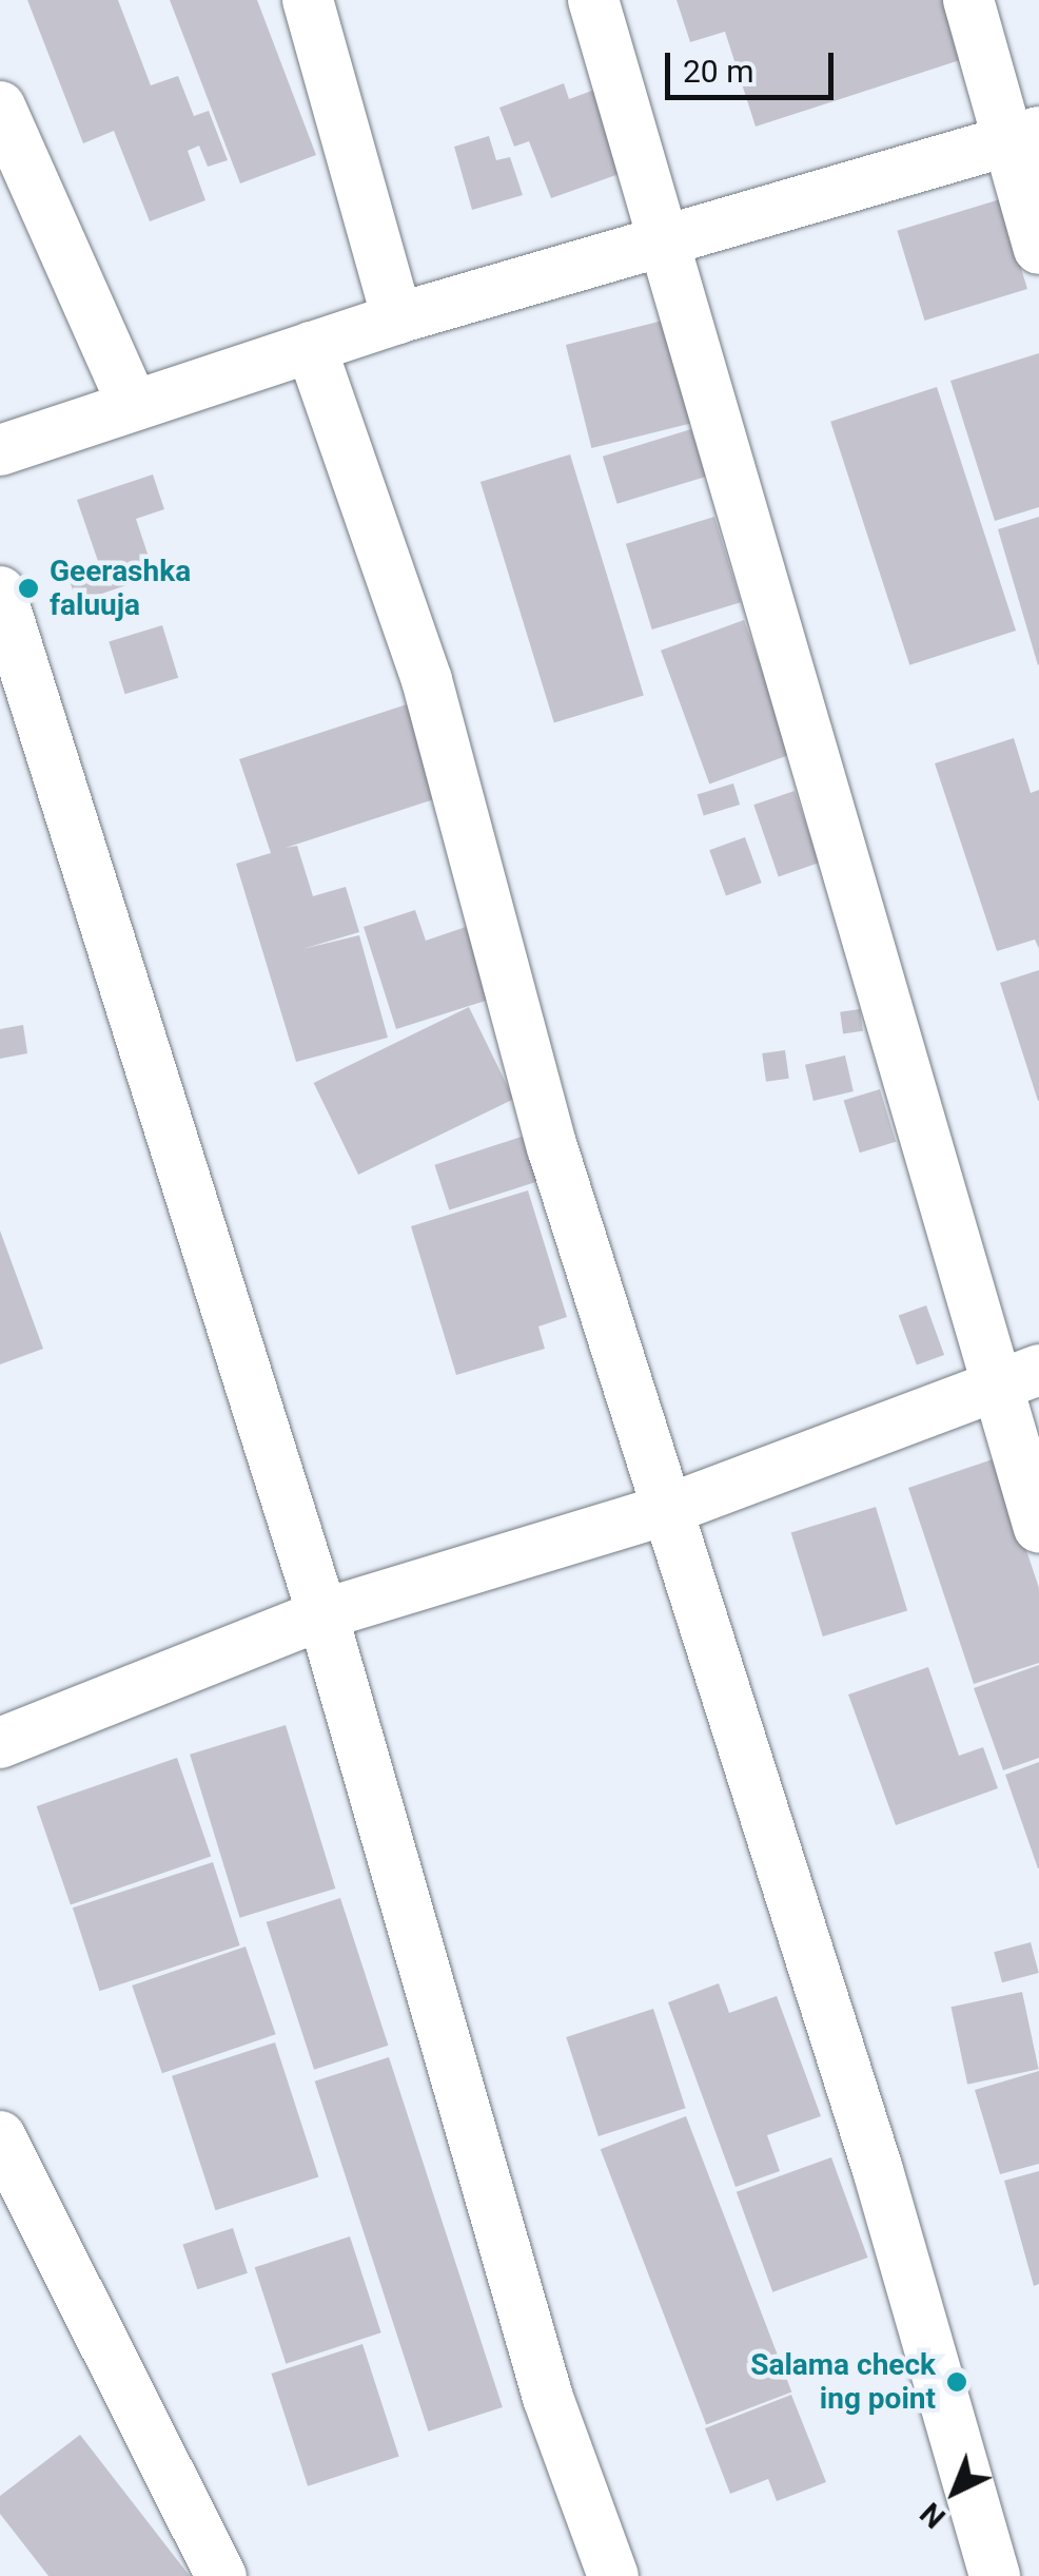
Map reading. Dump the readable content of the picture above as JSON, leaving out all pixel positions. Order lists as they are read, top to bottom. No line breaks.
{"places":["Geerashka faluuja","Salama check ing point"],"scale_bar":"20 m","north":"bottom left"}
